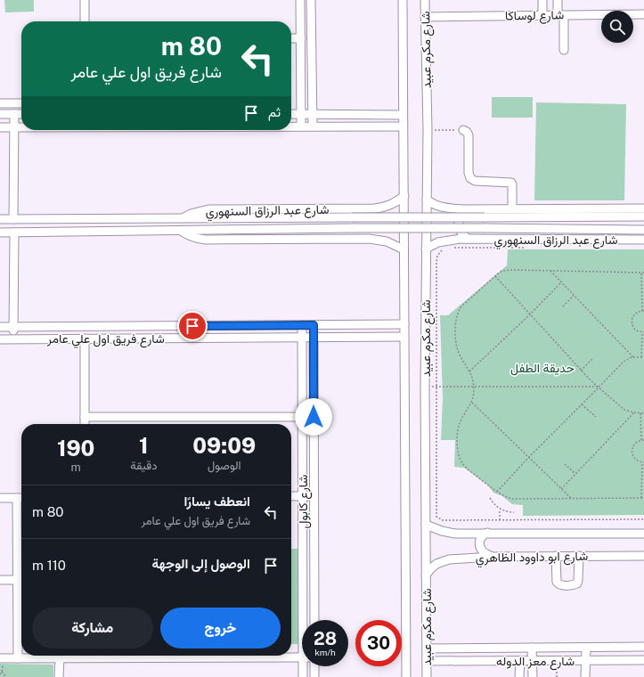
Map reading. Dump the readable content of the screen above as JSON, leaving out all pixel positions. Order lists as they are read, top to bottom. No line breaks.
{"streets":{"street":["شارع لوساكا","شارع مكرم عبيد","شارع عبد الرزاق السنهوري","شارع فريق اول علي عامر","شارع كابول","شارع ابو داوود الظاهري","شارع معز الدوله"]},"crossings":[["شارع لوساكا","شارع مكرم عبيد"],["شارع مكرم عبيد","شارع عبد الرزاق السنهوري"],["شارع مكرم عبيد","شارع فريق اول علي عامر"],["شارع مكرم عبيد","شارع ابو داوود الظاهري"],["شارع مكرم عبيد","شارع معز الدوله"],["شارع فريق اول علي عامر","شارع كابول"]],"parks":["حديقة الطفل"],"page":{"turn":["80 m","شارع فريق اول علي عامر"],"then":"ثم","eta":["09:09","الوصول","1","دقيقة","190","m"],"list":[{"name":"انعطف يسارًا","note":"شارع فريق اول علي عامر","value":"80 m"},{"name":"الوصول إلى الوجهة","value":"110 m"}],"buttons":["خروج","مشاركة"],"speed":"28 km/h","limit":"30"}}
